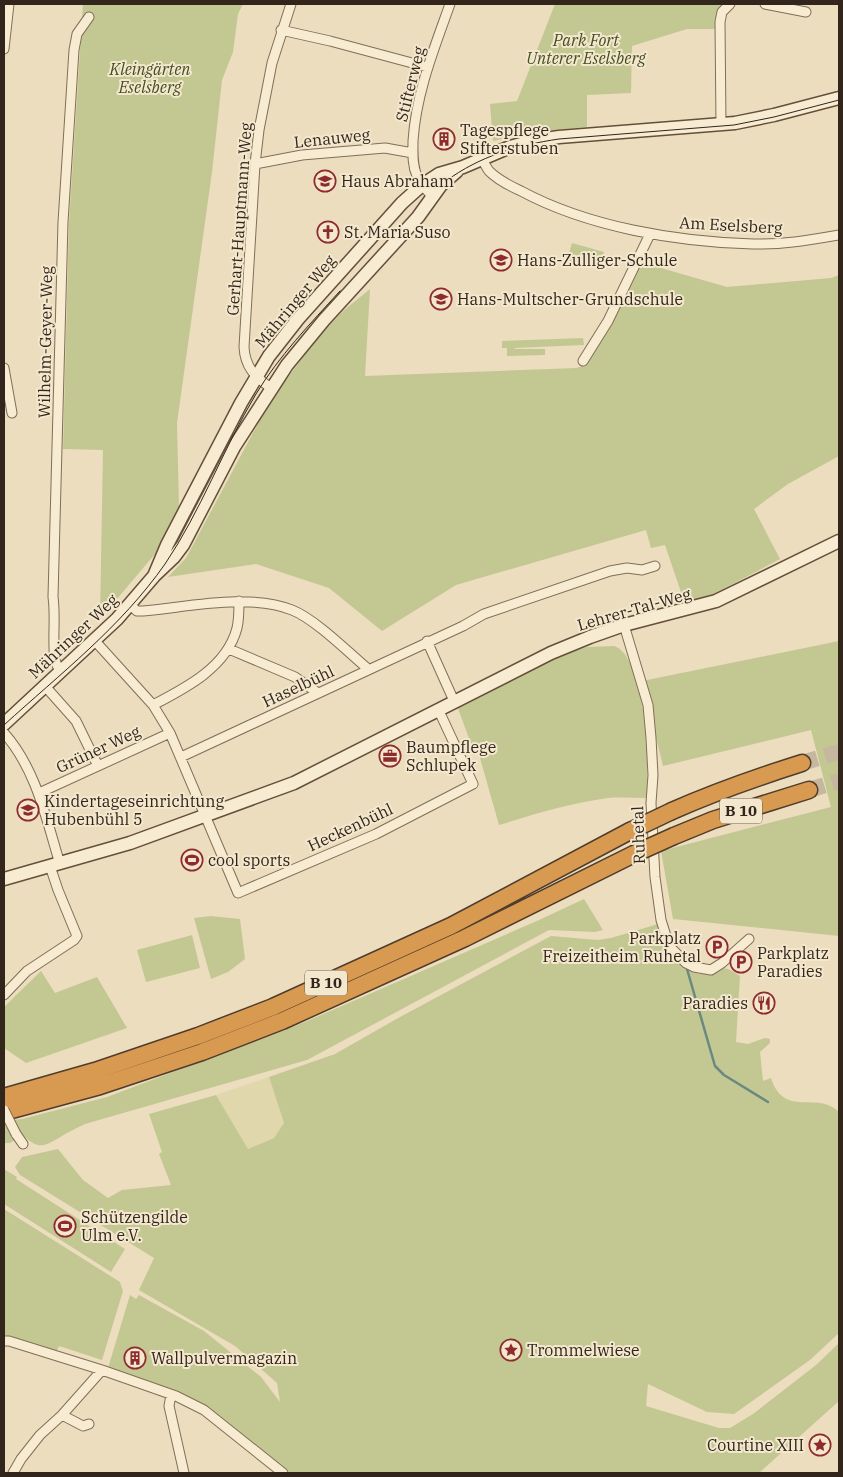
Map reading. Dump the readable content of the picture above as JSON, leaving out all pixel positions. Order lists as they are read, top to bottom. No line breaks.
{"streets":{"highway":["B 10"],"street":["Stifterweg","Lenauweg","Gerhart-Hauptmann-Weg","Am Eselsberg","Mähringer Weg","Wilhelm-Geyer-Weg","Lehrer-Tal-Weg","Haselbühl","Grüner Weg","Heckenbühl","Ruhetal"]},"crossings":[["Stifterweg","Lenauweg"],["Stifterweg","Mähringer Weg"],["Lenauweg","Gerhart-Hauptmann-Weg"],["Gerhart-Hauptmann-Weg","Mähringer Weg"],["Am Eselsberg","Mähringer Weg"],["Mähringer Weg","Wilhelm-Geyer-Weg"],["Lehrer-Tal-Weg","Heckenbühl"],["Lehrer-Tal-Weg","Ruhetal"]],"parks":["Park Fort Unterer Eselsberg","Kleingärten Eselsberg"],"places":{"building":["Tagespflege Stifterstuben","Wallpulvermagazin"],"school or university":["Haus Abraham","Hans-Zulliger-Schule","Hans-Multscher-Grundschule","Kindertageseinrichtung Hubenbühl 5"],"church":["St. Maria Suso"],"office":["Baumpflege Schlupek"],"sports":["cool sports","Schützengilde Ulm e.V."],"parking":["Parkplatz Freizeitheim Ruhetal","Parkplatz Paradies"],"restaurant":["Paradies"],"place":["Trommelwiese","Courtine XIII"]}}
